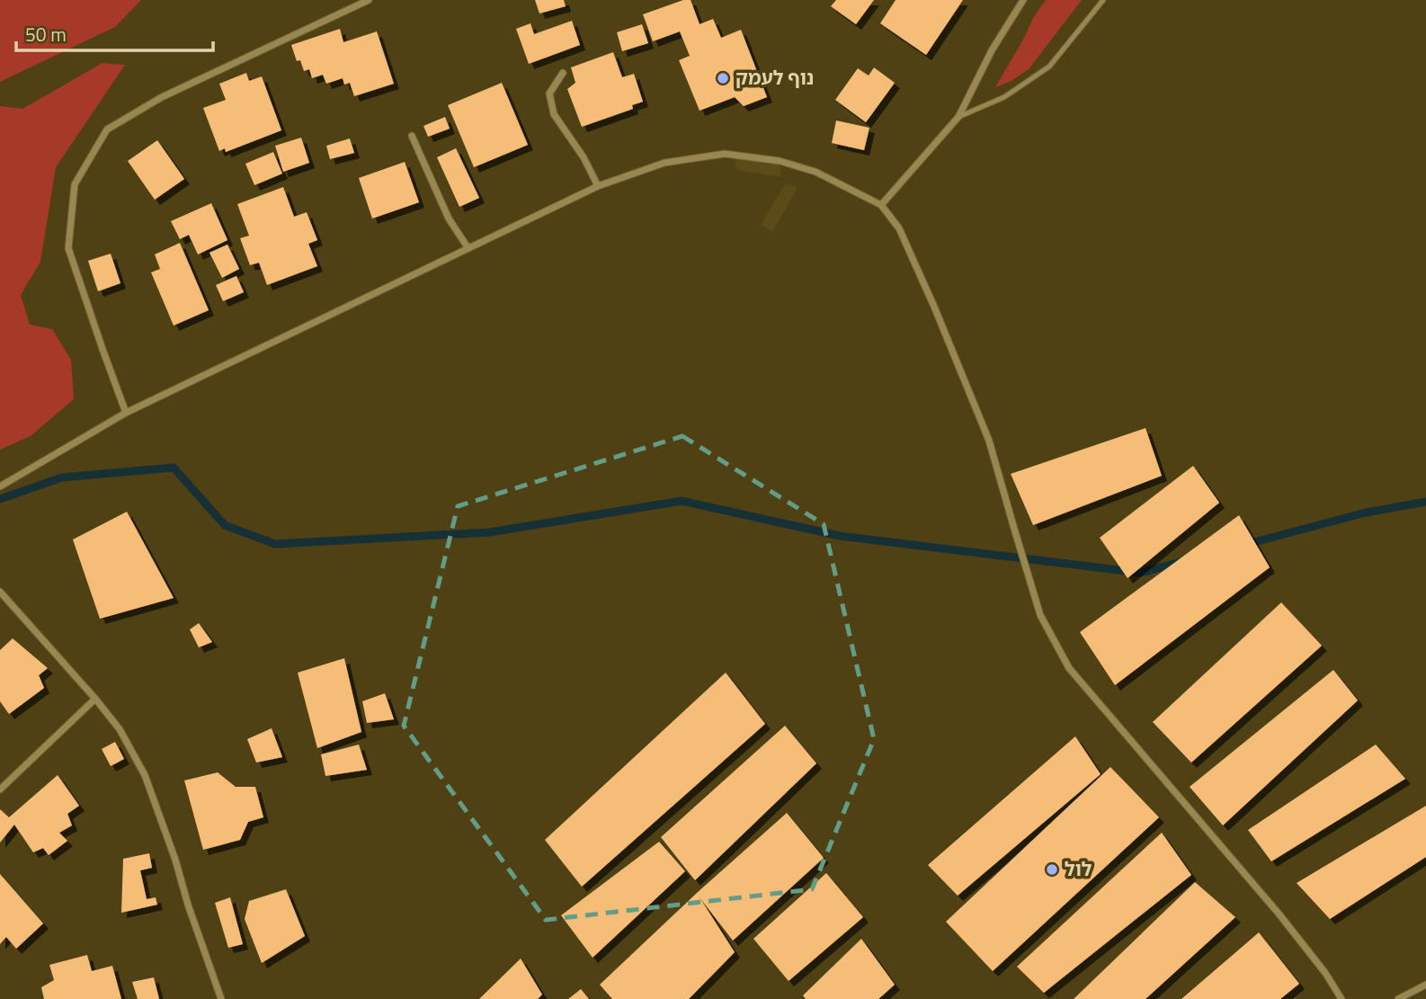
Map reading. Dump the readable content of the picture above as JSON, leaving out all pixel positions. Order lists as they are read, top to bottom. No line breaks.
{"places":["נוף לעמק","לול"],"scale_bar":"50 m"}
